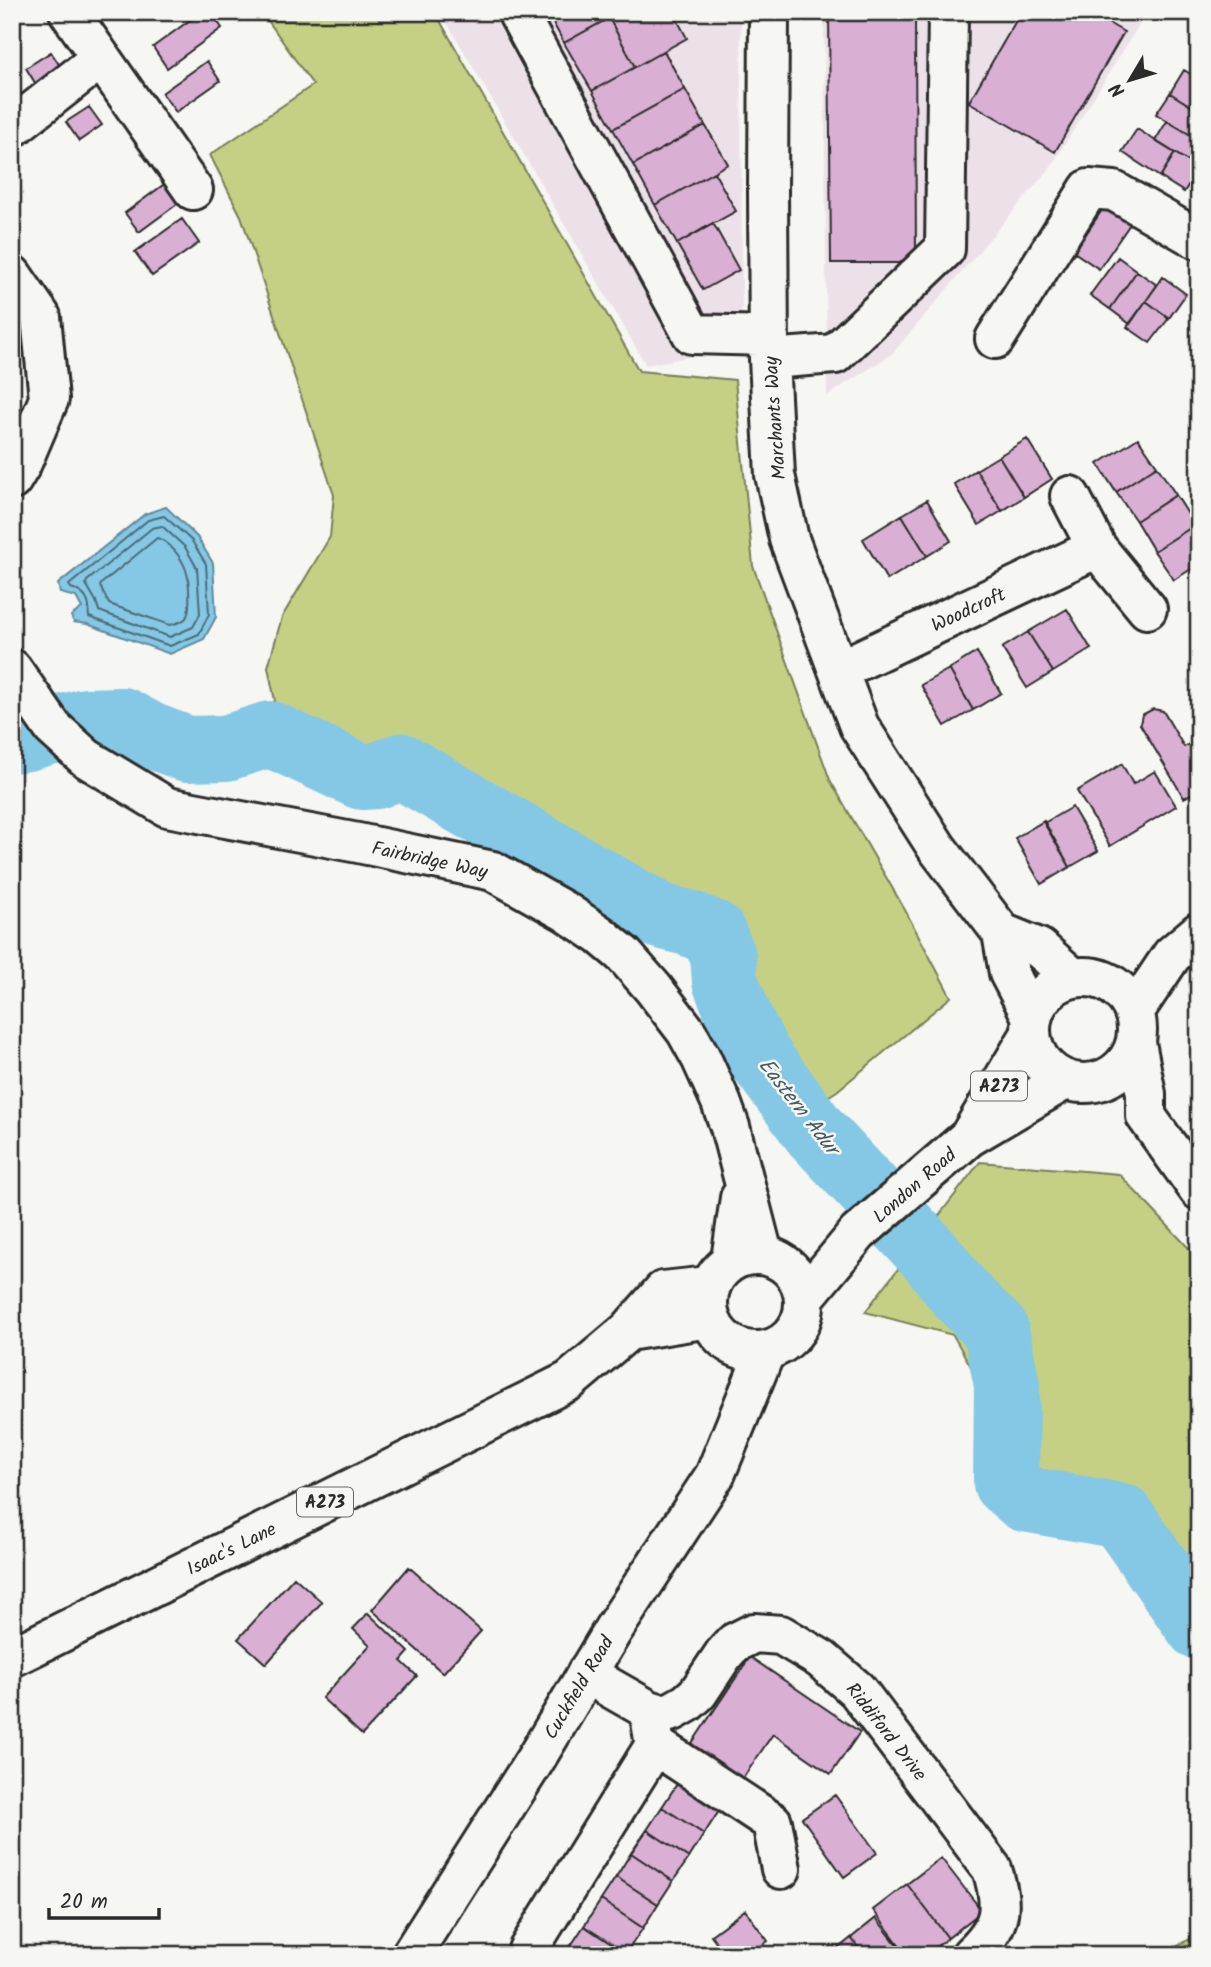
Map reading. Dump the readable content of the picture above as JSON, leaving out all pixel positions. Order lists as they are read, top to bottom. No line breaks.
{"streets":{"street":["Marchants Way","Woodcroft","Fairbridge Way","A273","London Road","Isaac's Lane","Cuckfield Road","Riddiford Drive"]},"crossings":[["Marchants Way","Woodcroft"],["Marchants Way","London Road"],["Fairbridge Way","London Road"],["Fairbridge Way","Isaac's Lane"],["Fairbridge Way","Cuckfield Road"],["London Road","Isaac's Lane"],["London Road","Cuckfield Road"],["Isaac's Lane","Cuckfield Road"]],"water":["Eastern Adur"],"scale_bar":"20 m","north":"bottom left"}
